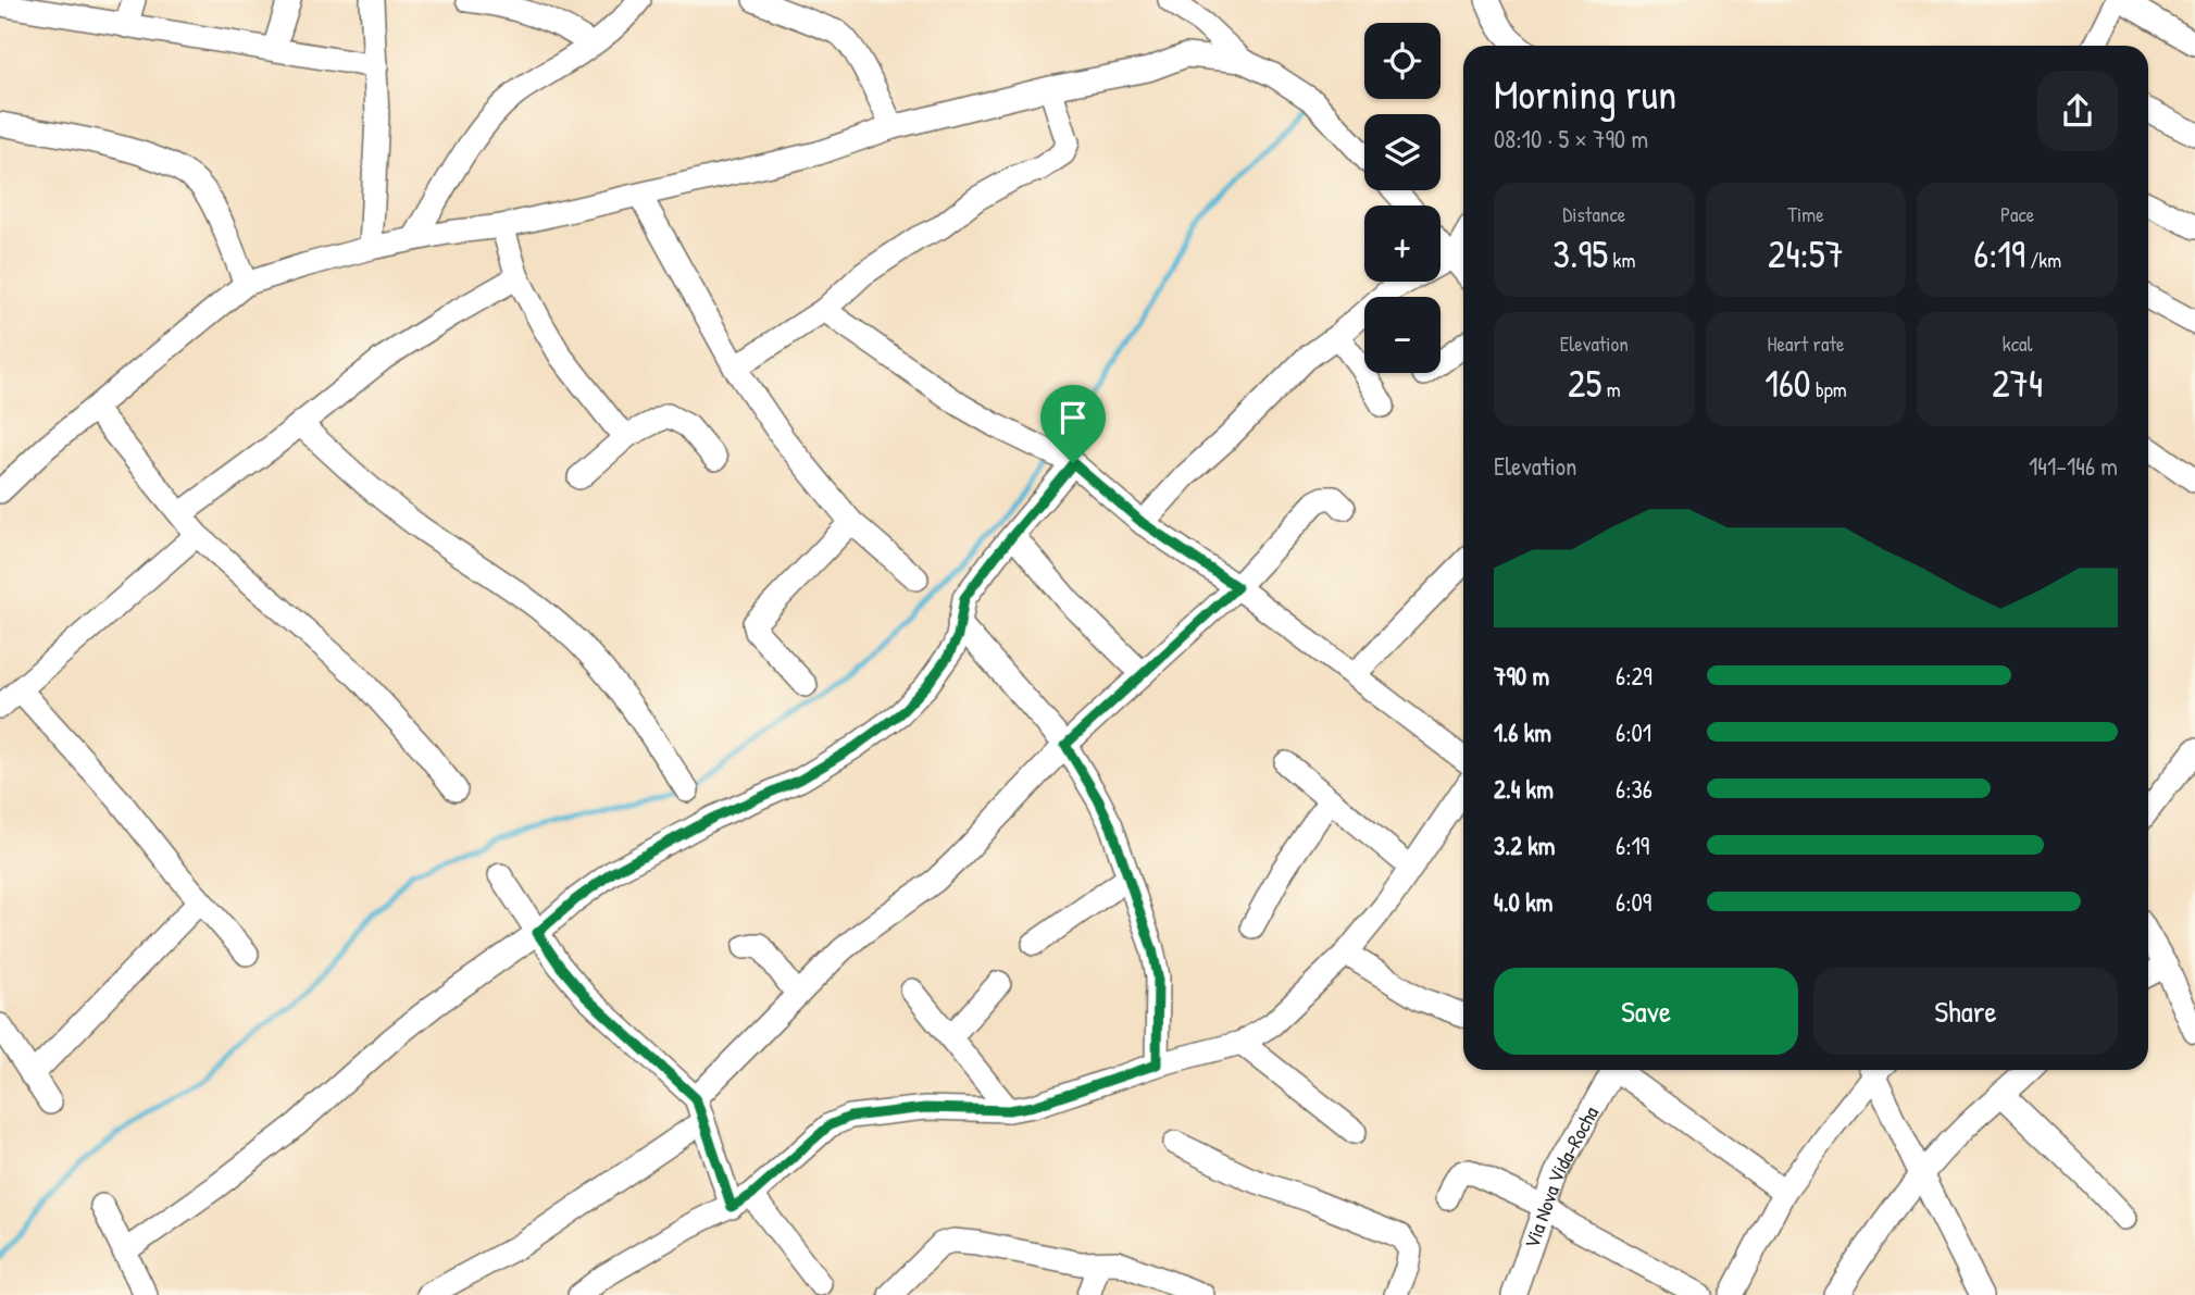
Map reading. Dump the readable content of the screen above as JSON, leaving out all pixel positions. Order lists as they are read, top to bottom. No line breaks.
{"streets":{"street":["Via Nova Vida-Rocha"]},"page":{"map_buttons":["+","−"],"heading":["Morning run","08:10 · 5 × 790 m"],"stats":[["Distance","3.95 km"],["Time","24:57"],["Pace","6:19 /km"],["Elevation","25 m"],["Heart rate","160 bpm"],["kcal","274"]],"chart":["Elevation","141–146 m"],"list":[{"name":"790 m","note":"6:29"},{"name":"1.6 km","note":"6:01"},{"name":"2.4 km","note":"6:36"},{"name":"3.2 km","note":"6:19"},{"name":"4.0 km","note":"6:09"}],"buttons":["Save","Share"]}}
